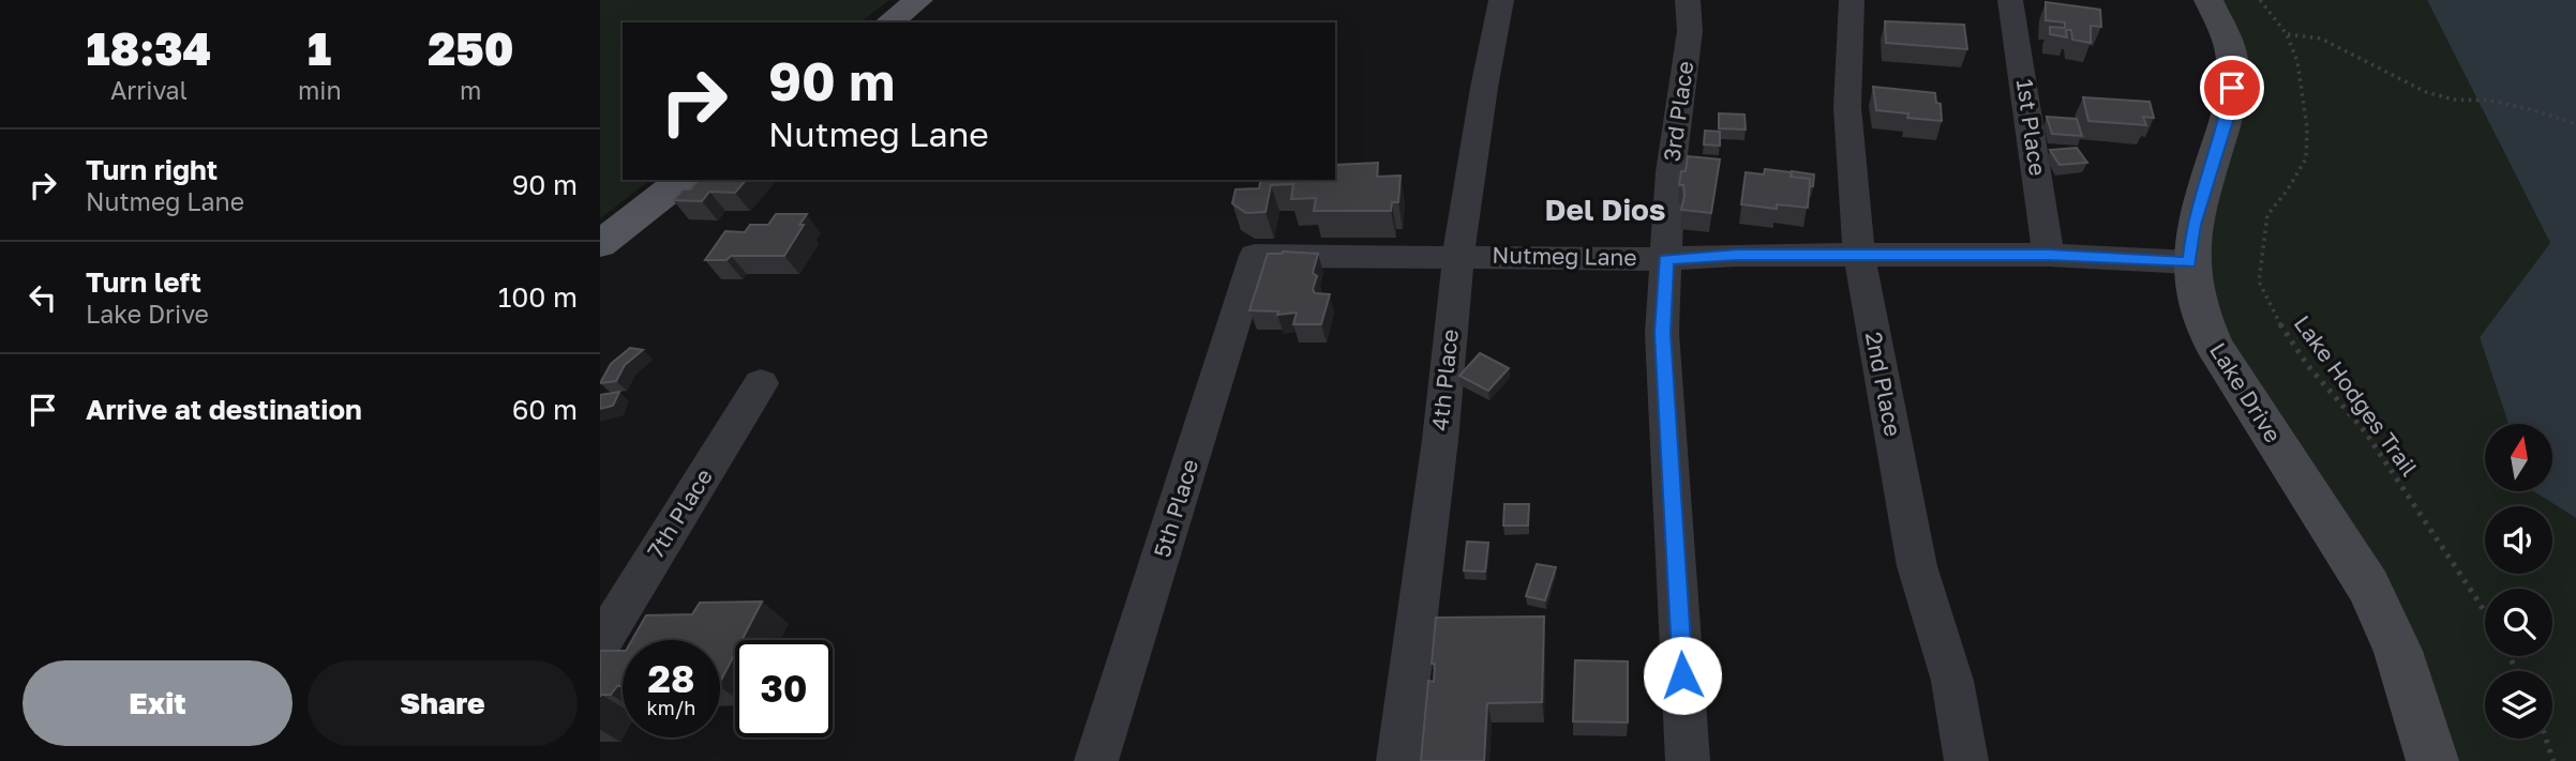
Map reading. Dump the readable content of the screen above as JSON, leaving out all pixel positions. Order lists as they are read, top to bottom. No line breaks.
{"streets":{"street":["3rd Place","1st Place","Nutmeg Lane","4th Place","2nd Place","Lake Drive","5th Place","7th Place"],"path":["Lake Hodges Trail"]},"crossings":[["3rd Place","Nutmeg Lane"],["1st Place","Nutmeg Lane"],["Nutmeg Lane","4th Place"],["Nutmeg Lane","2nd Place"],["Nutmeg Lane","Lake Drive"],["Nutmeg Lane","5th Place"]],"districts":["Del Dios"],"north":"top","page":{"eta":["18:34","Arrival","1","min","250","m"],"turn":["90 m","Nutmeg Lane"],"list":[{"name":"Turn right","note":"Nutmeg Lane","value":"90 m"},{"name":"Turn left","note":"Lake Drive","value":"100 m"},{"name":"Arrive at destination","value":"60 m"}],"speed":"28 km/h","limit":"30","buttons":["Exit","Share"]}}
